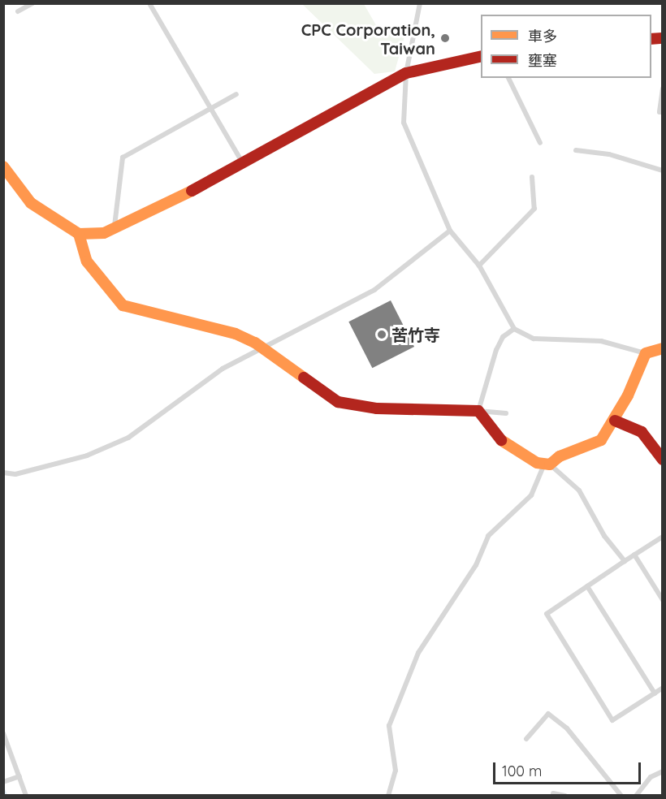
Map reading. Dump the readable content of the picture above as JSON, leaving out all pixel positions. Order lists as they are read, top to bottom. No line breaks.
{"places":["CPC Corporation, Taiwan","苦竹寺"],"legend":["車多","壅塞"],"scale_bar":"100 m"}
